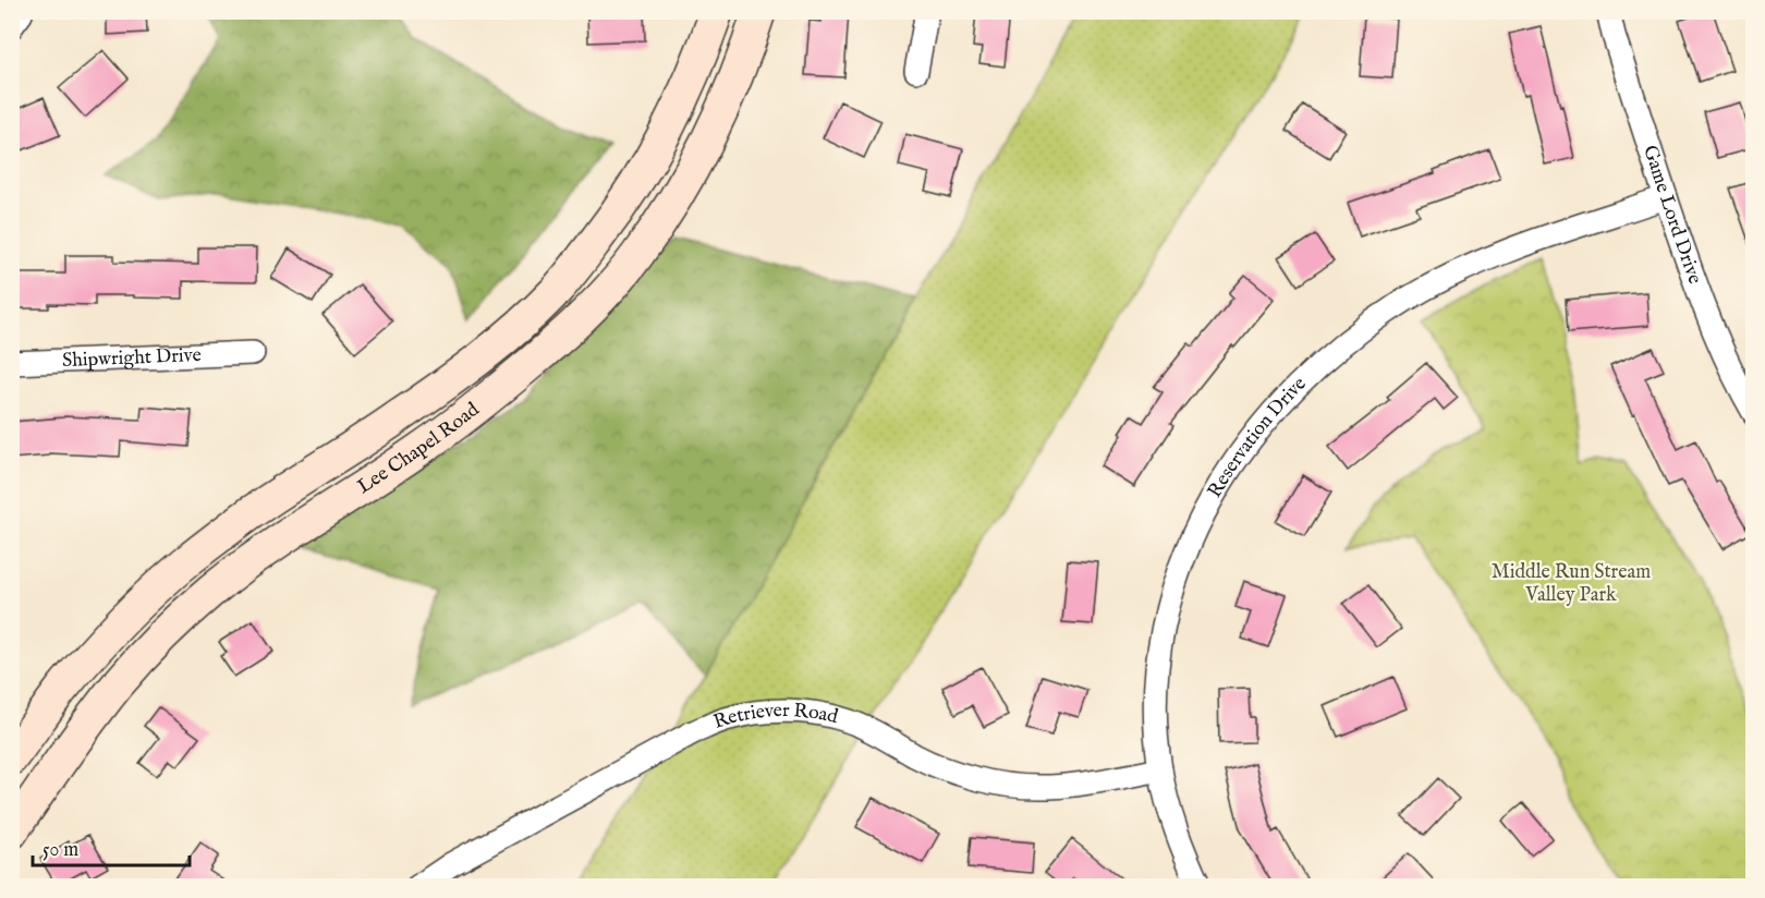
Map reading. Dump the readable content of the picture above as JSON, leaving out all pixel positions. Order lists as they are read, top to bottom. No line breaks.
{"streets":{"main road":["Lee Chapel Road"],"street":["Game Lord Drive","Shipwright Drive","Reservation Drive","Retriever Road"]},"crossings":[["Game Lord Drive","Reservation Drive"],["Reservation Drive","Retriever Road"]],"parks":["Middle Run Stream Valley Park"],"scale_bar":"50 m"}
